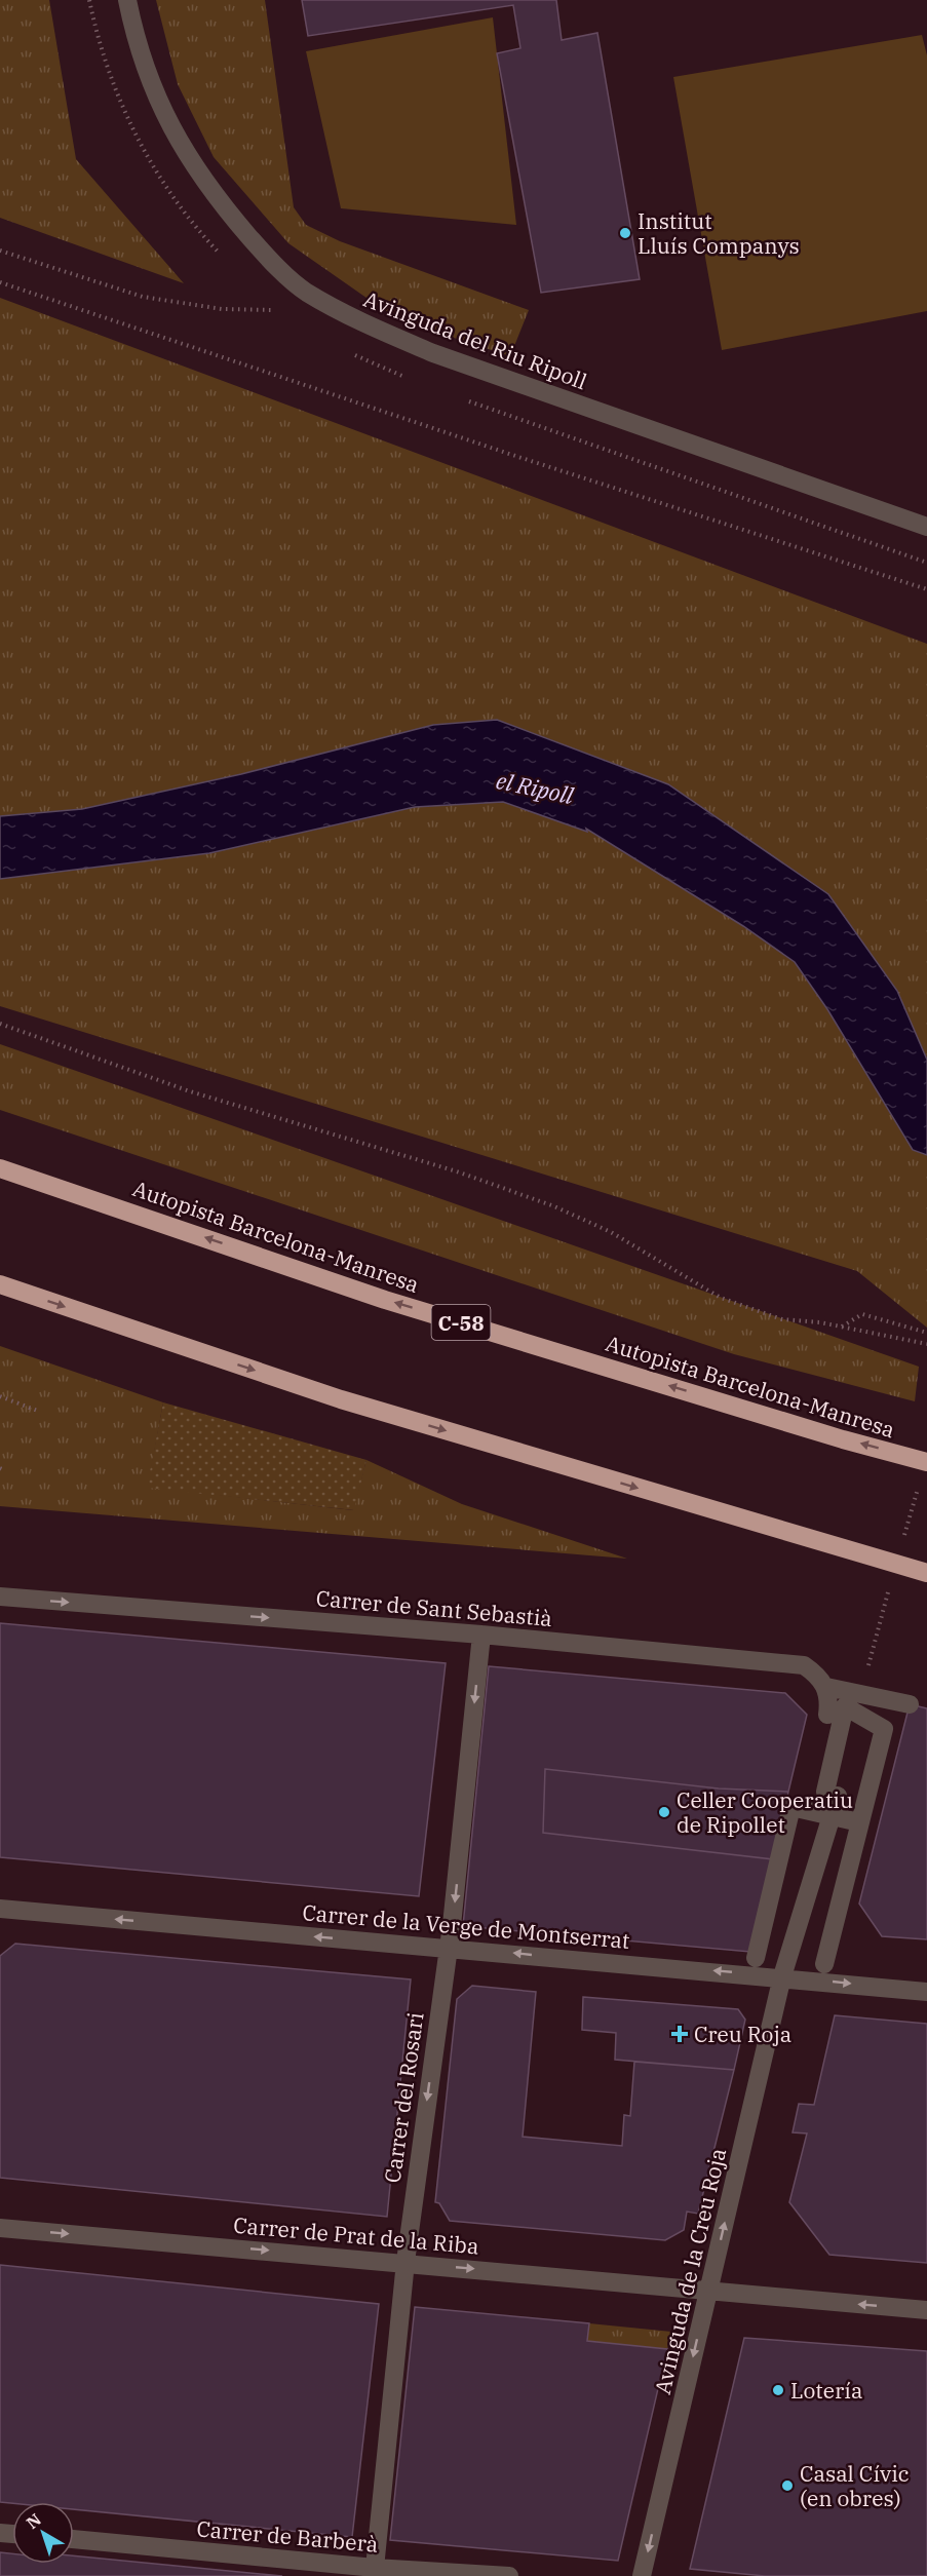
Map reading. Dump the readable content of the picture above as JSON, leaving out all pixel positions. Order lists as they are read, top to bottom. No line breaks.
{"streets":{"highway":["Autopista Barcelona-Manresa","C-58"],"street":["Avinguda del Riu Ripoll","Carrer de Sant Sebastià","Carrer de la Verge de Montserrat","Carrer del Rosari","Carrer de Prat de la Riba","Avinguda de la Creu Roja","Carrer de Barberà"]},"crossings":[["Carrer de Sant Sebastià","Carrer del Rosari"],["Carrer de la Verge de Montserrat","Carrer del Rosari"],["Carrer de la Verge de Montserrat","Avinguda de la Creu Roja"],["Carrer del Rosari","Carrer de Prat de la Riba"],["Carrer del Rosari","Carrer de Barberà"],["Carrer de Prat de la Riba","Avinguda de la Creu Roja"]],"one_way":["Carrer de Sant Sebastià","Carrer del Rosari"],"water":["el Ripoll"],"places":{"other":["Institut Lluís Companys","Celler Cooperatiu de Ripollet","Lotería","Casal Cívic (en obres)"],"health":["Creu Roja"]},"north":"top left"}
